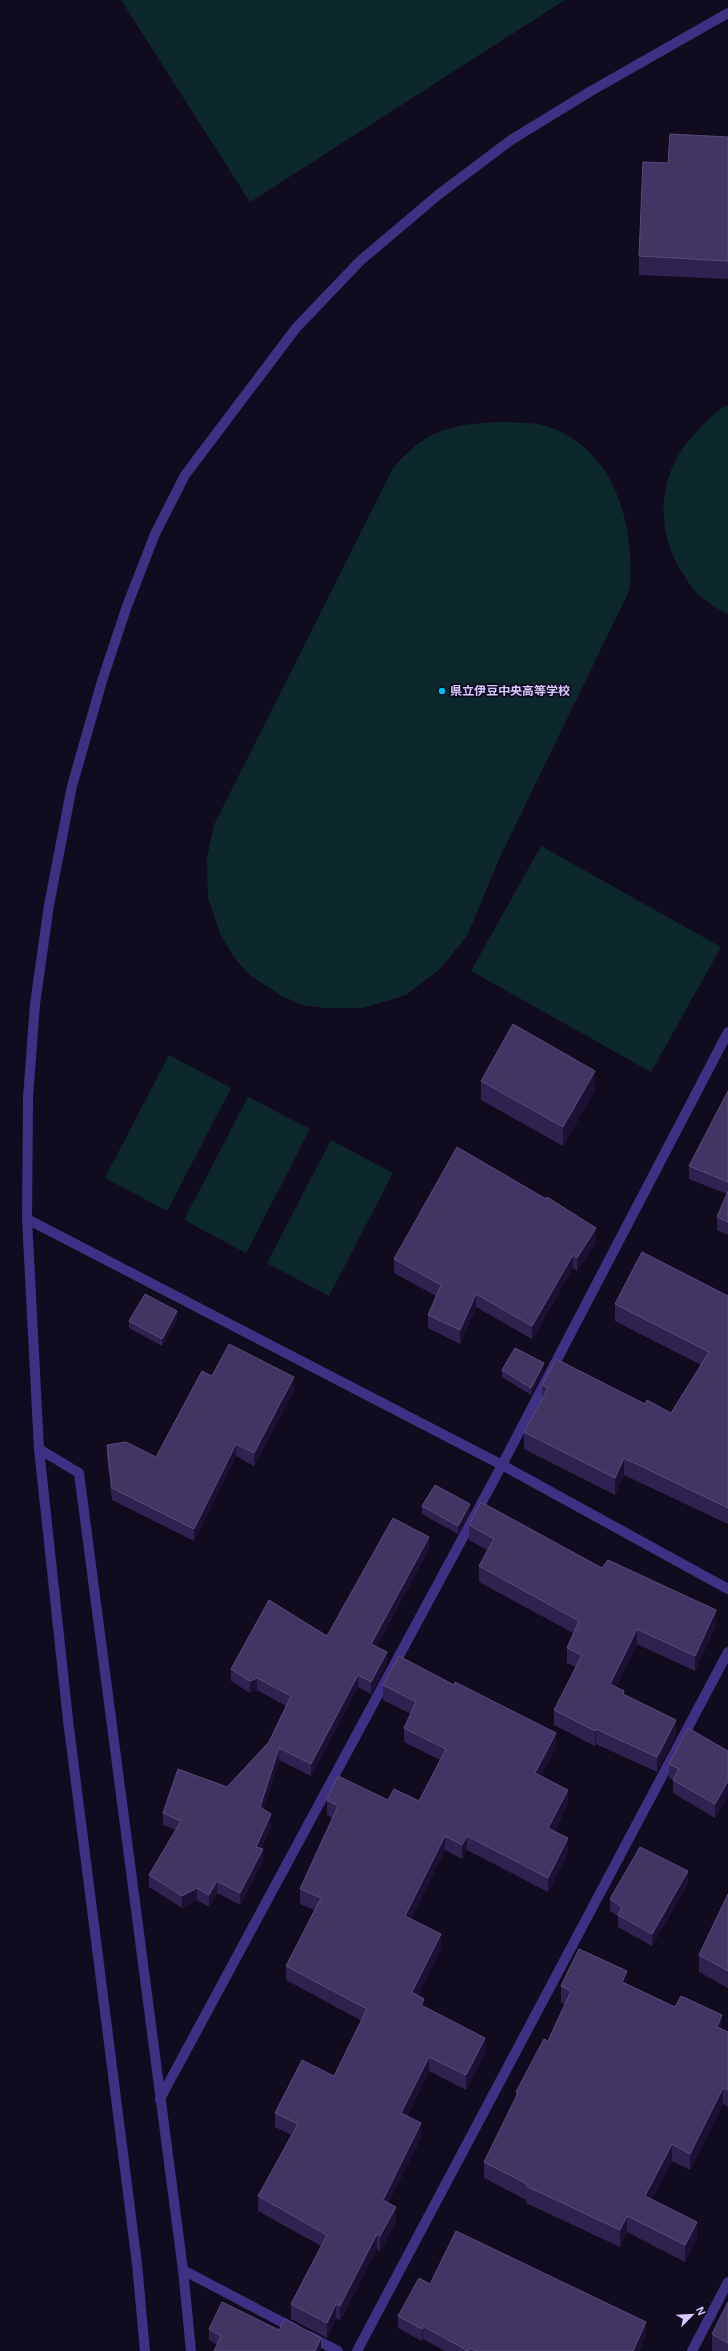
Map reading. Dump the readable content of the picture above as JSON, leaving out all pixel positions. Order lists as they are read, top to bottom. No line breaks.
{"places":["県立伊豆中央高等学校"],"north":"top right"}
